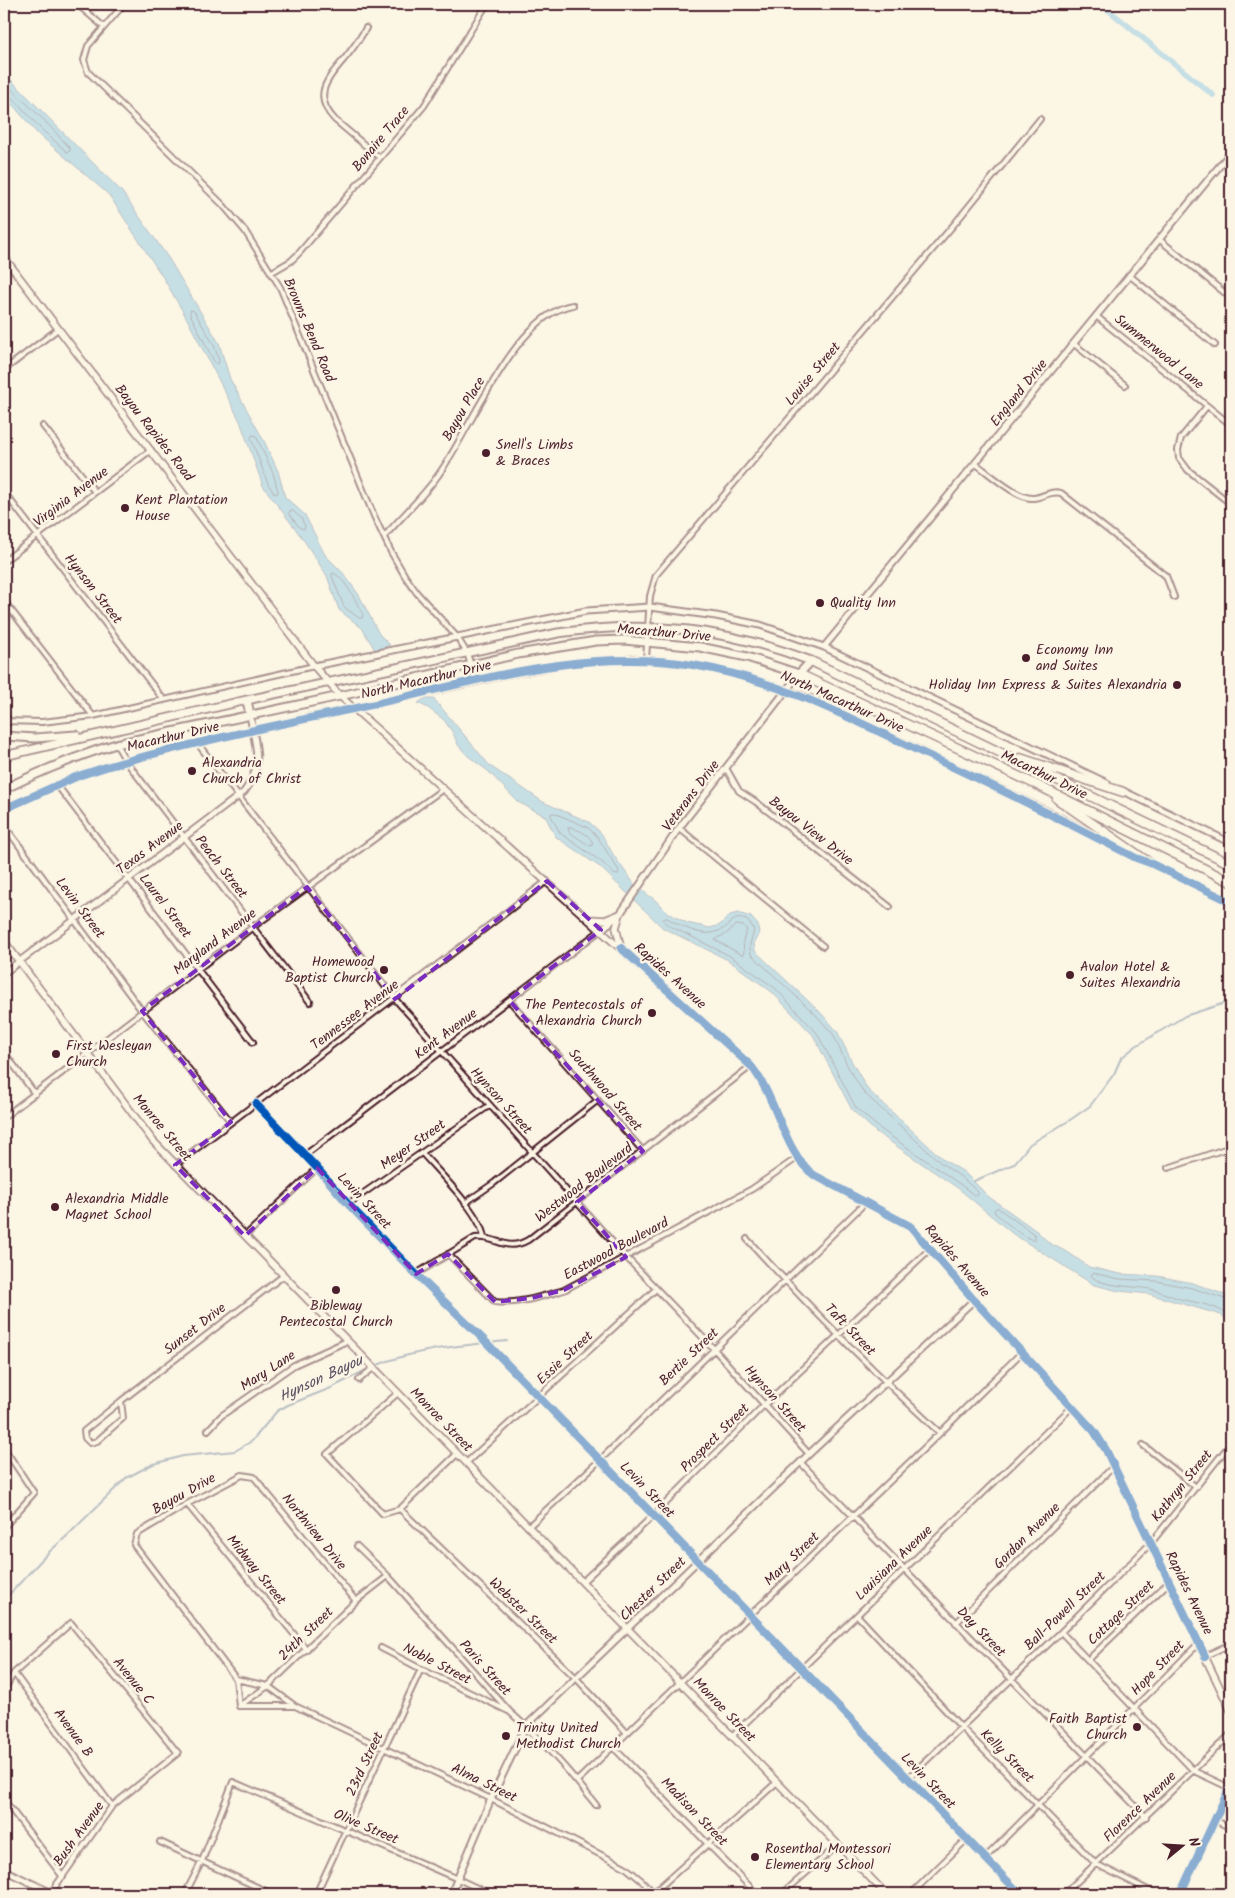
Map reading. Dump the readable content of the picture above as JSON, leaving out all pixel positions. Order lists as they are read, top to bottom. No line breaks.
{"streets":{"highway":["Macarthur Drive"],"main road":["Bayou Rapides Road","Rapides Avenue","Monroe Street"],"street":["Bonaire Trace","Browns Bend Road","Summerwood Lane","Louise Street","England Drive","Bayou Place","Virginia Avenue","Hynson Street","North Macarthur Drive","Veterans Drive","Bayou View Drive","Texas Avenue","Peach Street","Laurel Street","Levin Street","Maryland Avenue","Tennessee Avenue","Kent Avenue","Southwood Street","Meyer Street","Westwood Boulevard","Eastwood Boulevard","Sunset Drive","Taft Street","Bertie Street","Essie Street","Mary Lane","Prospect Street","Kathryn Street","Bayou Drive","Northview Drive","Gordan Avenue","Mary Street","Louisiana Avenue","Midway Street","Chester Street","Webster Street","Ball-Powell Street","Cottage Street","Day Street","24th Street","Noble Street","Paris Street","Hope Street","Avenue C","Avenue B","Kelly Street","23rd Street","Alma Street","Florence Avenue","Madison Street","Olive Street","Bush Avenue"]},"crossings":[["Bonaire Trace","Browns Bend Road"],["Browns Bend Road","Bayou Place"],["Browns Bend Road","Macarthur Drive"],["Browns Bend Road","North Macarthur Drive"],["Summerwood Lane","England Drive"],["Louise Street","Macarthur Drive"],["Louise Street","North Macarthur Drive"],["Bayou Rapides Road","Virginia Avenue"],["Bayou Rapides Road","Macarthur Drive"],["Bayou Rapides Road","Rapides Avenue"],["Virginia Avenue","Hynson Street"],["Hynson Street","Macarthur Drive"],["Hynson Street","Texas Avenue"],["Hynson Street","Maryland Avenue"],["Hynson Street","Tennessee Avenue"],["Hynson Street","Kent Avenue"],["Hynson Street","Meyer Street"],["Hynson Street","Westwood Boulevard"],["Hynson Street","Eastwood Boulevard"],["Hynson Street","Bertie Street"],["Hynson Street","Essie Street"],["Hynson Street","Prospect Street"],["Hynson Street","Chester Street"],["Macarthur Drive","North Macarthur Drive"],["Macarthur Drive","Veterans Drive"],["Macarthur Drive","Texas Avenue"],["Macarthur Drive","Peach Street"],["Macarthur Drive","Laurel Street"],["Macarthur Drive","Rapides Avenue"],["North Macarthur Drive","Veterans Drive"],["North Macarthur Drive","Rapides Avenue"],["Veterans Drive","Bayou View Drive"],["Veterans Drive","Rapides Avenue"],["Veterans Drive","Kent Avenue"],["Texas Avenue","Peach Street"],["Texas Avenue","Laurel Street"],["Texas Avenue","Levin Street"],["Texas Avenue","Monroe Street"],["Peach Street","Maryland Avenue"],["Laurel Street","Maryland Avenue"],["Levin Street","Maryland Avenue"],["Levin Street","Tennessee Avenue"],["Levin Street","Kent Avenue"],["Levin Street","Meyer Street"],["Levin Street","Bertie Street"],["Levin Street","Essie Street"],["Levin Street","Prospect Street"],["Levin Street","Mary Street"],["Levin Street","Louisiana Avenue"],["Levin Street","Chester Street"],["Levin Street","Ball-Powell Street"],["Levin Street","Hope Street"],["Maryland Avenue","Rapides Avenue"],["Maryland Avenue","Monroe Street"],["Rapides Avenue","Tennessee Avenue"],["Rapides Avenue","Kent Avenue"],["Rapides Avenue","Westwood Boulevard"],["Rapides Avenue","Eastwood Boulevard"],["Rapides Avenue","Bertie Street"],["Rapides Avenue","Prospect Street"],["Rapides Avenue","Kathryn Street"],["Rapides Avenue","Gordan Avenue"],["Rapides Avenue","Mary Street"],["Rapides Avenue","Louisiana Avenue"],["Rapides Avenue","Chester Street"],["Rapides Avenue","Ball-Powell Street"],["Rapides Avenue","Cottage Street"],["Rapides Avenue","Hope Street"],["Tennessee Avenue","Monroe Street"],["Kent Avenue","Southwood Street"],["Southwood Street","Westwood Boulevard"],["Monroe Street","Sunset Drive"],["Monroe Street","Bertie Street"],["Monroe Street","Essie Street"],["Monroe Street","Mary Lane"],["Monroe Street","Prospect Street"],["Monroe Street","Mary Street"],["Monroe Street","Louisiana Avenue"],["Monroe Street","Chester Street"],["Taft Street","Bertie Street"],["Taft Street","Prospect Street"],["Taft Street","Mary Street"],["Taft Street","Chester Street"],["Kathryn Street","Ball-Powell Street"],["Bayou Drive","Northview Drive"],["Bayou Drive","Midway Street"],["Bayou Drive","Alma Street"],["Northview Drive","24th Street"],["Gordan Avenue","Day Street"],["Mary Street","Webster Street"],["Mary Street","Day Street"],["Mary Street","Paris Street"],["Mary Street","Madison Street"],["Louisiana Avenue","Day Street"],["Louisiana Avenue","Kelly Street"],["Midway Street","24th Street"],["Chester Street","Webster Street"],["Chester Street","Day Street"],["Chester Street","Paris Street"],["Chester Street","Alma Street"],["Chester Street","Olive Street"],["Ball-Powell Street","Day Street"],["Ball-Powell Street","Kelly Street"],["Day Street","Hope Street"],["Day Street","Florence Avenue"],["24th Street","Paris Street"],["24th Street","Alma Street"],["Noble Street","Paris Street"],["Noble Street","23rd Street"],["Hope Street","Kelly Street"],["Avenue C","Avenue B"],["Avenue C","Bush Avenue"],["Avenue B","Bush Avenue"],["Kelly Street","Florence Avenue"],["23rd Street","Alma Street"],["23rd Street","Olive Street"]],"water":["Hynson Bayou"],"places":["Snell's Limbs & Braces","Kent Plantation House","Quality Inn","Economy Inn and Suites","Holiday Inn Express & Suites Alexandria","Alexandria Church of Christ","Homewood Baptist Church","Avalon Hotel & Suites Alexandria","The Pentecostals of Alexandria Church","First Wesleyan Church","Alexandria Middle Magnet School","Bibleway Pentecostal Church","Faith Baptist Church","Trinity United Methodist Church","Rosenthal Montessori Elementary School"],"north":"right"}
